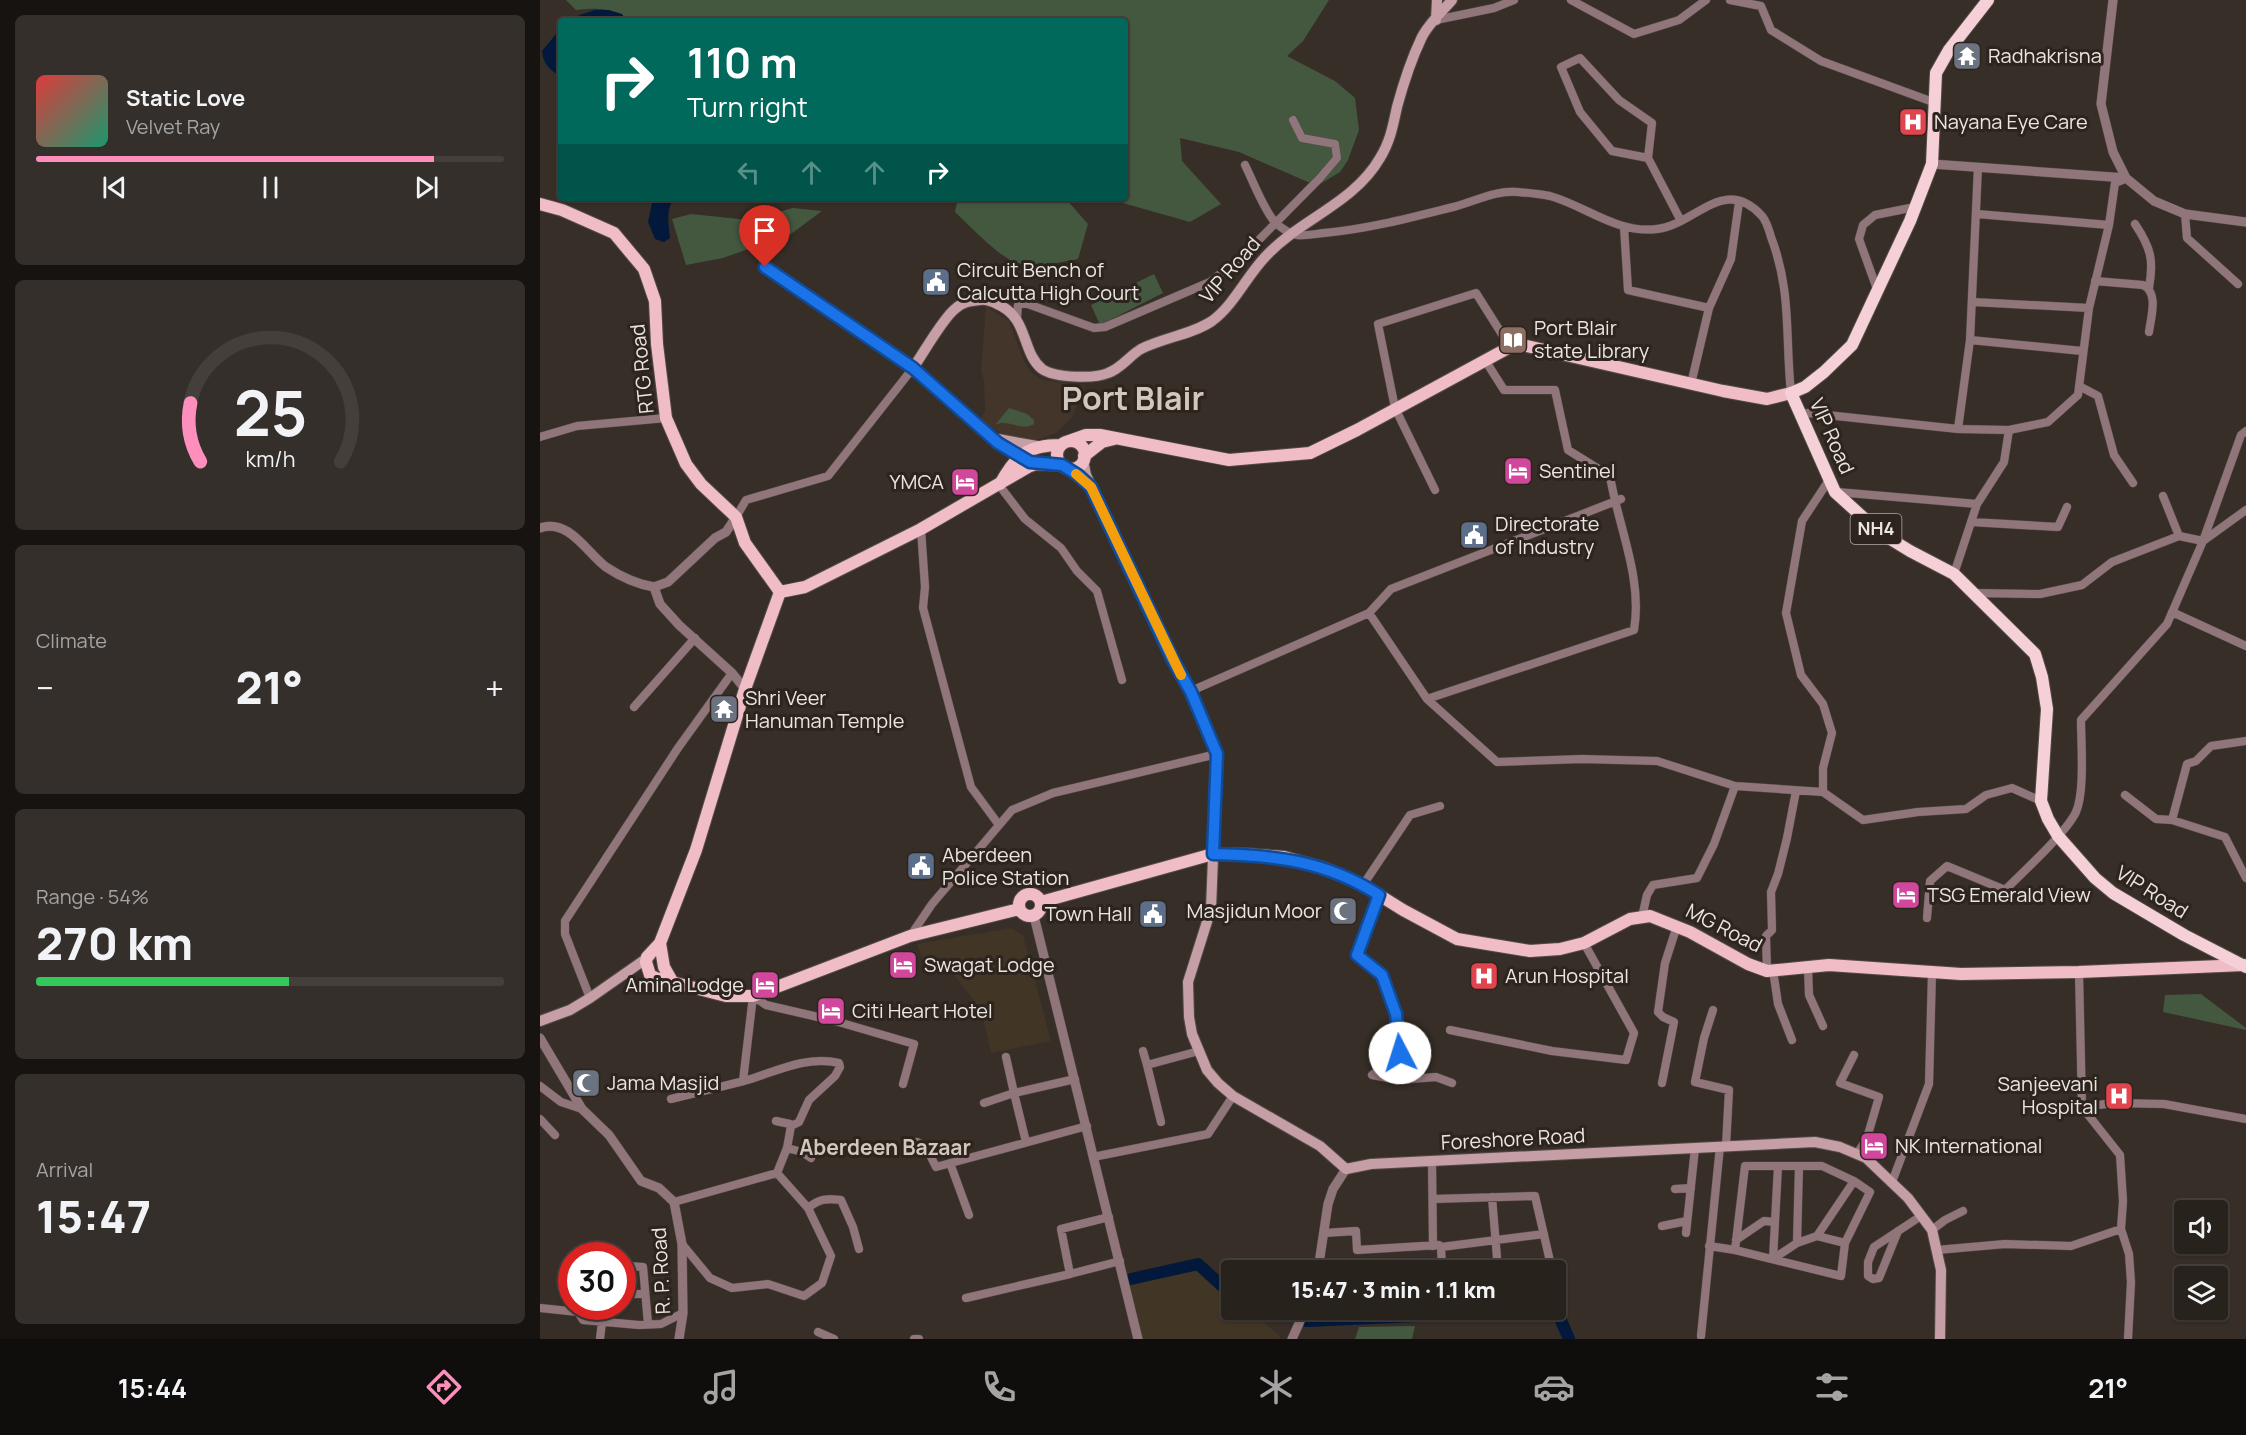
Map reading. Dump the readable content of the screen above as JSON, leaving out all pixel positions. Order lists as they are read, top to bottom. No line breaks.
{"streets":{"highway":["VIP Road","NH4"],"main road":["RTG Road","MG Road","Foreshore Road"],"street":["R. P. Road"]},"crossings":[["VIP Road","MG Road"]],"districts":["Port Blair","Aberdeen Bazaar"],"places":{"temple":["Radhakrisna","Shri Veer Hanuman Temple"],"hospital":["Nayana Eye Care","Arun Hospital","Sanjeevani Hospital"],"public building":["Circuit Bench of Calcutta High Court","Directorate of Industry","Aberdeen Police Station","Town Hall"],"library":["Port Blair state Library"],"hotel":["Sentinel","YMCA","TSG Emerald View","Swagat Lodge","Amina Lodge","Citi Heart Hotel","NK International"],"mosque":["Masjidun Moor","Jama Masjid"]},"page":{"turn":["110 m","Turn right"],"song":["Static Love","Velvet Ray"],"tile":["Climate",["Range · 54%","270 km"],["Arrival","15:47"]],"heat":["−","21°","+"],"limit":"30","trip":"15:47 · 3 min · 1.1 km","tabs":["15:44","21°"],"gauge":["25","km/h"]}}
